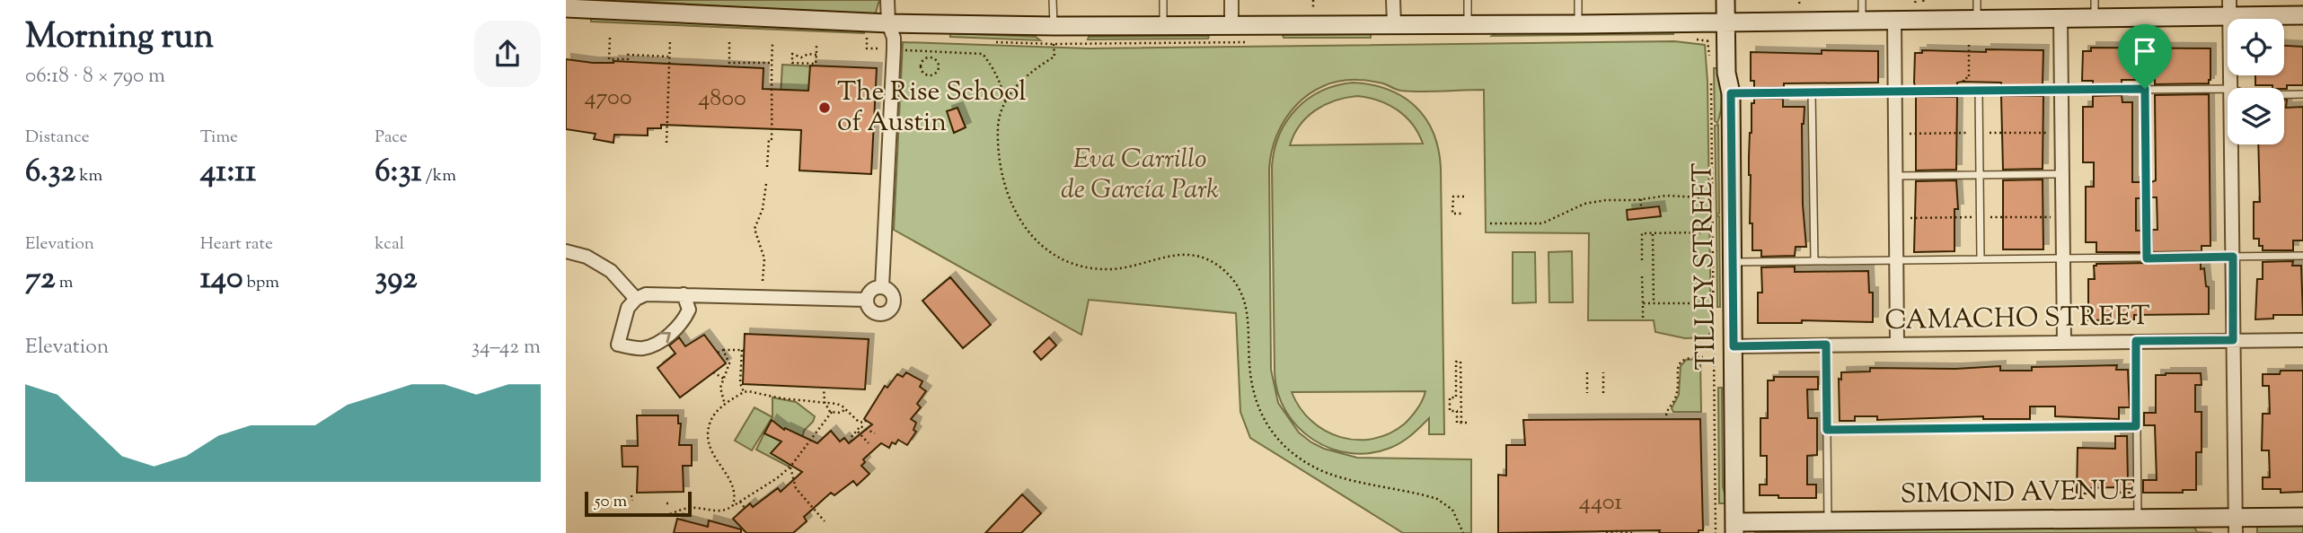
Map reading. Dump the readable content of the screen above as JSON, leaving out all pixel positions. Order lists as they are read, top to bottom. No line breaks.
{"streets":{"street":["TILLEY STREET","CAMACHO STREET","SIMOND AVENUE"]},"crossings":[["TILLEY STREET","CAMACHO STREET"],["TILLEY STREET","SIMOND AVENUE"]],"parks":["Eva Carrillo de García Park"],"places":["The Rise School of Austin"],"house_numbers":["4700","4800","4401"],"scale_bar":"50 m","page":{"heading":["Morning run","06:18 · 8 × 790 m"],"stats":[["Distance","6.32 km"],["Time","41:11"],["Pace","6:31 /km"],["Elevation","72 m"],["Heart rate","140 bpm"],["kcal","392"]],"chart":["Elevation","34–42 m"],"scale":"50 m"}}
